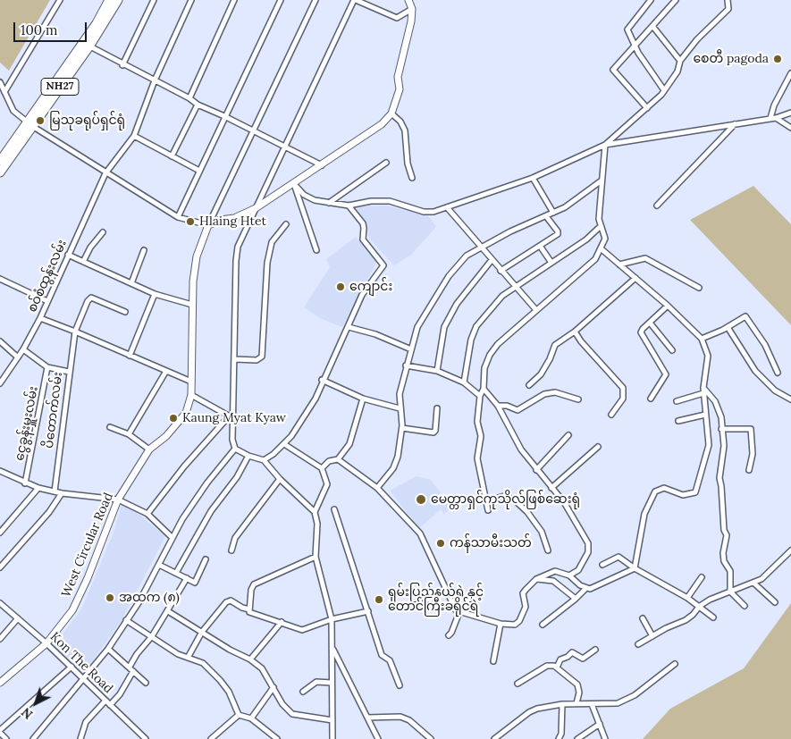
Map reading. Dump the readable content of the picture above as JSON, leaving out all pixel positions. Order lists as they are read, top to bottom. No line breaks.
{"streets":{"highway":["NH27"],"street":["စဝ်စံထွန်းလမ်း","ပိတောက်လမ်း","ငွေခွန်းမှူးလမ်း","West Circular Road","Kon The Road"]},"crossings":[["West Circular Road","Kon The Road"]],"places":["စေတီ pagoda","မြသုခရုပ်ရှင်ရုံ","Hlaing Htet","ကျောင်း","Kaung Myat Kyaw","မေတ္တာရှင်ကုသိုလ်ဖြစ်ဆေးရုံ","ကန်သာမီးသတ်","အထက (၈)","ရှမ်းပြည်နယ်ရဲ နှင့် တောင်ကြီးခရိုင်ရဲ"],"scale_bar":"100 m","north":"bottom left"}
